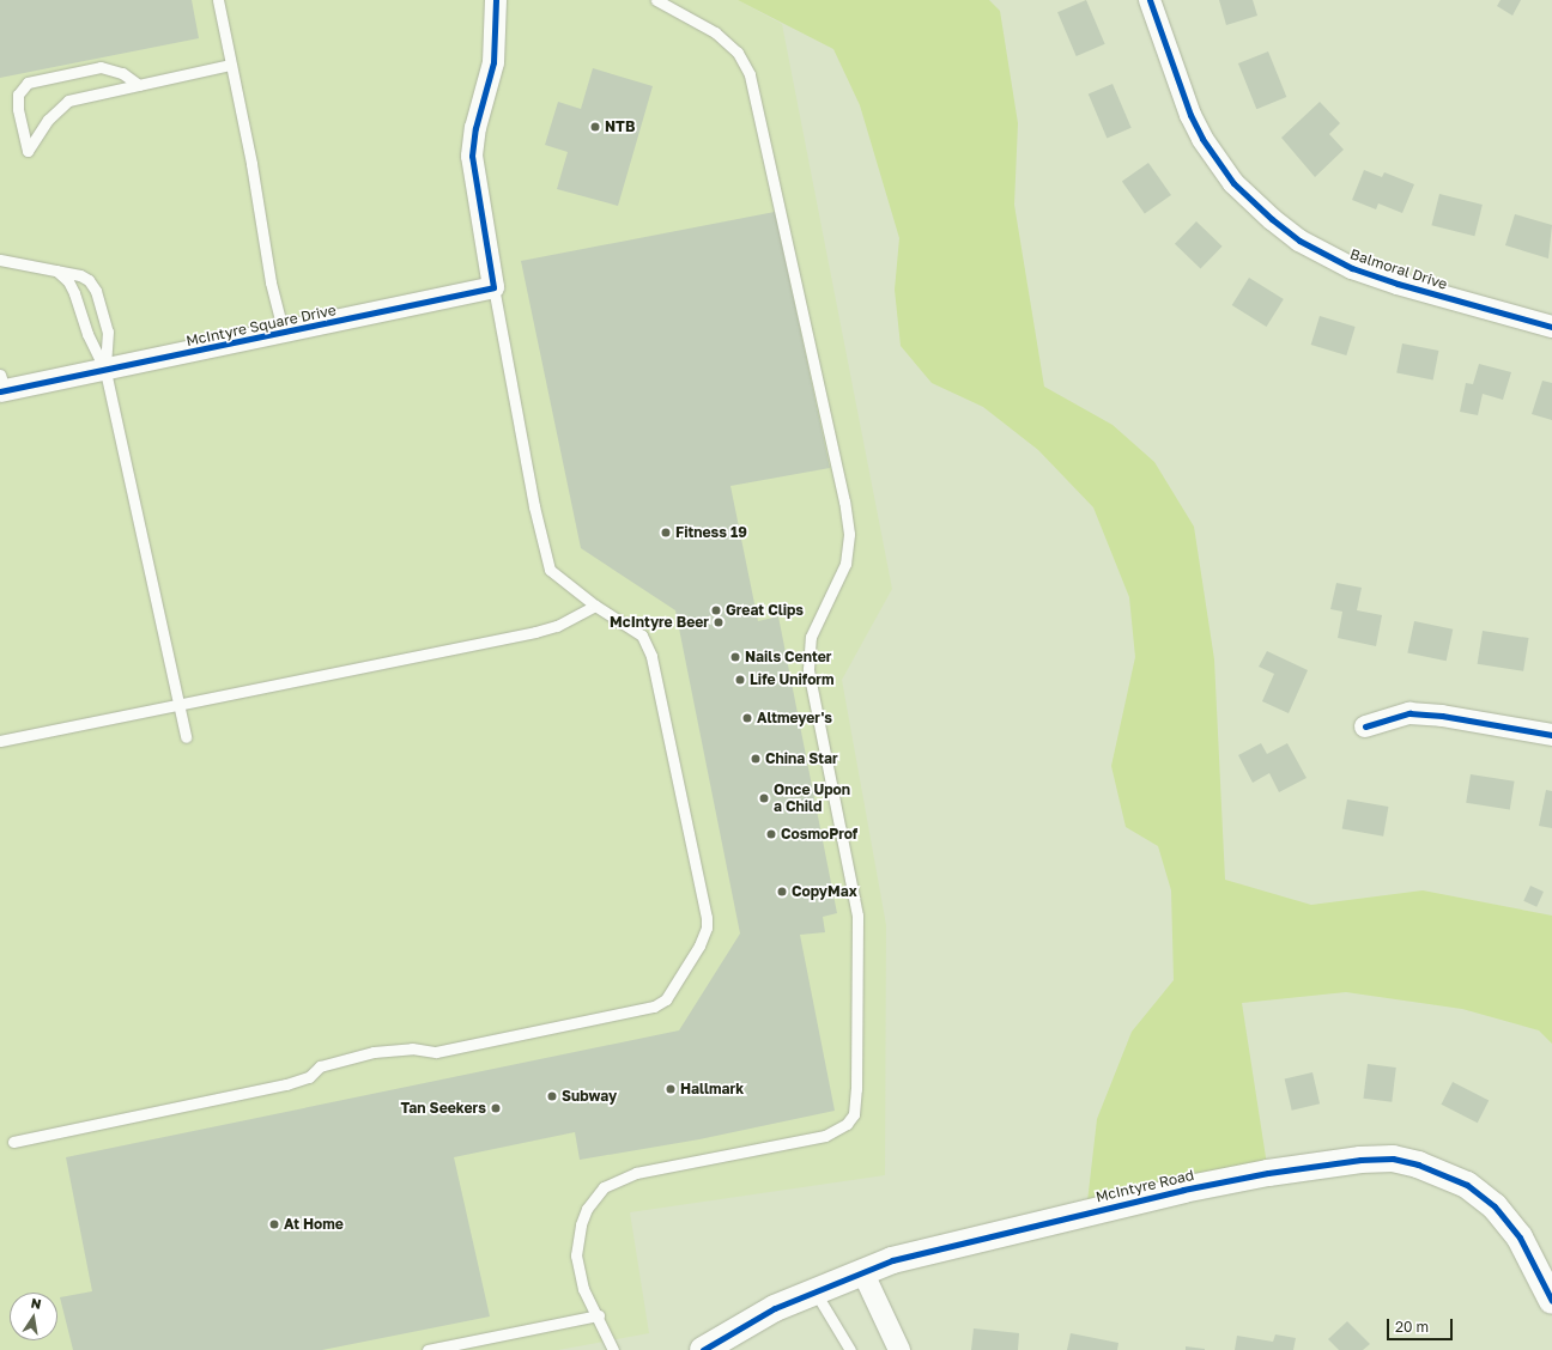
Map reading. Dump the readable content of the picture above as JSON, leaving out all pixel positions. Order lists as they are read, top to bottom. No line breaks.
{"streets":{"street":["Balmoral Drive","McIntyre Square Drive","McIntyre Road"]},"places":["NTB","Fitness 19","Great Clips","McIntyre Beer","Nails Center","Life Uniform","Altmeyer's","China Star","Once Upon a Child","CosmoProf","CopyMax","Hallmark","Subway","Tan Seekers","At Home"],"scale_bar":"20 m","north":"top"}
